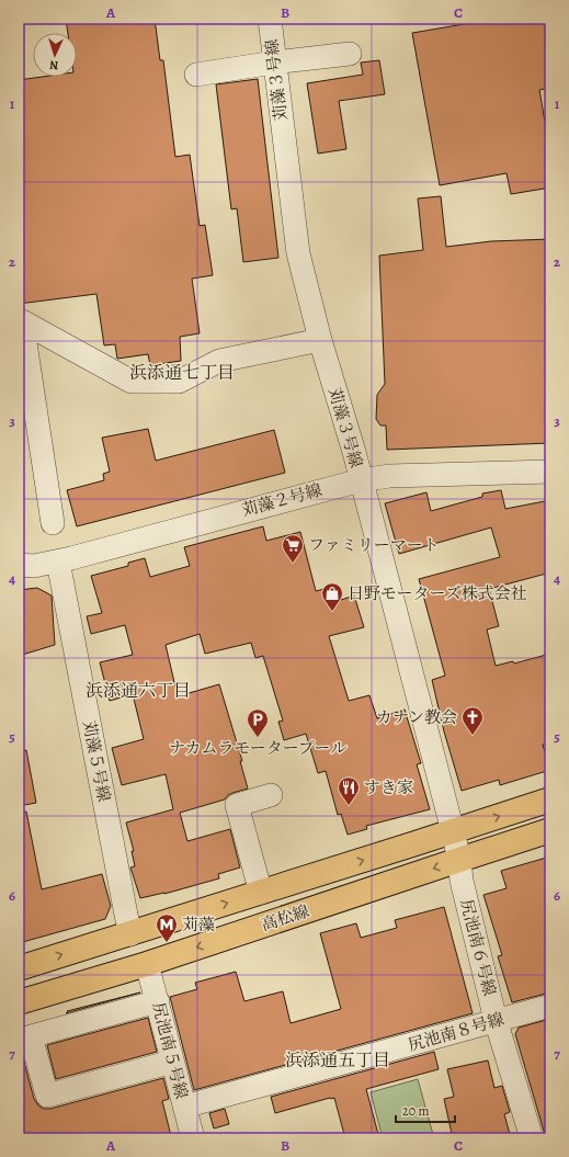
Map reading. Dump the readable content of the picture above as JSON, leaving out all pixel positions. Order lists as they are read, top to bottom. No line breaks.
{"streets":{"main road":["高松線"],"street":["苅藻３号線","苅藻２号線","苅藻５号線","尻池南６号線","尻池南８号線","尻池南５号線"]},"crossings":[["苅藻３号線","苅藻２号線"],["苅藻３号線","高松線"],["苅藻３号線","尻池南６号線"],["苅藻２号線","苅藻５号線"],["苅藻５号線","高松線"],["高松線","尻池南６号線"],["高松線","尻池南５号線"],["尻池南６号線","尻池南８号線"],["尻池南８号線","尻池南５号線"]],"districts":["浜添通七丁目","浜添通六丁目","浜添通五丁目"],"places":{"supermarket":["ファミリーマート"],"shop":["日野モーターズ株式会社"],"church":["カナン教会"],"parking":["ナカムラモータープール"],"restaurant":["すき家"],"metro station":["苅藻"]},"scale_bar":"20 m","north":"bottom","grid":{"columns":["A","B","C"],"rows":["1","2","3","4","5","6","7"]}}
